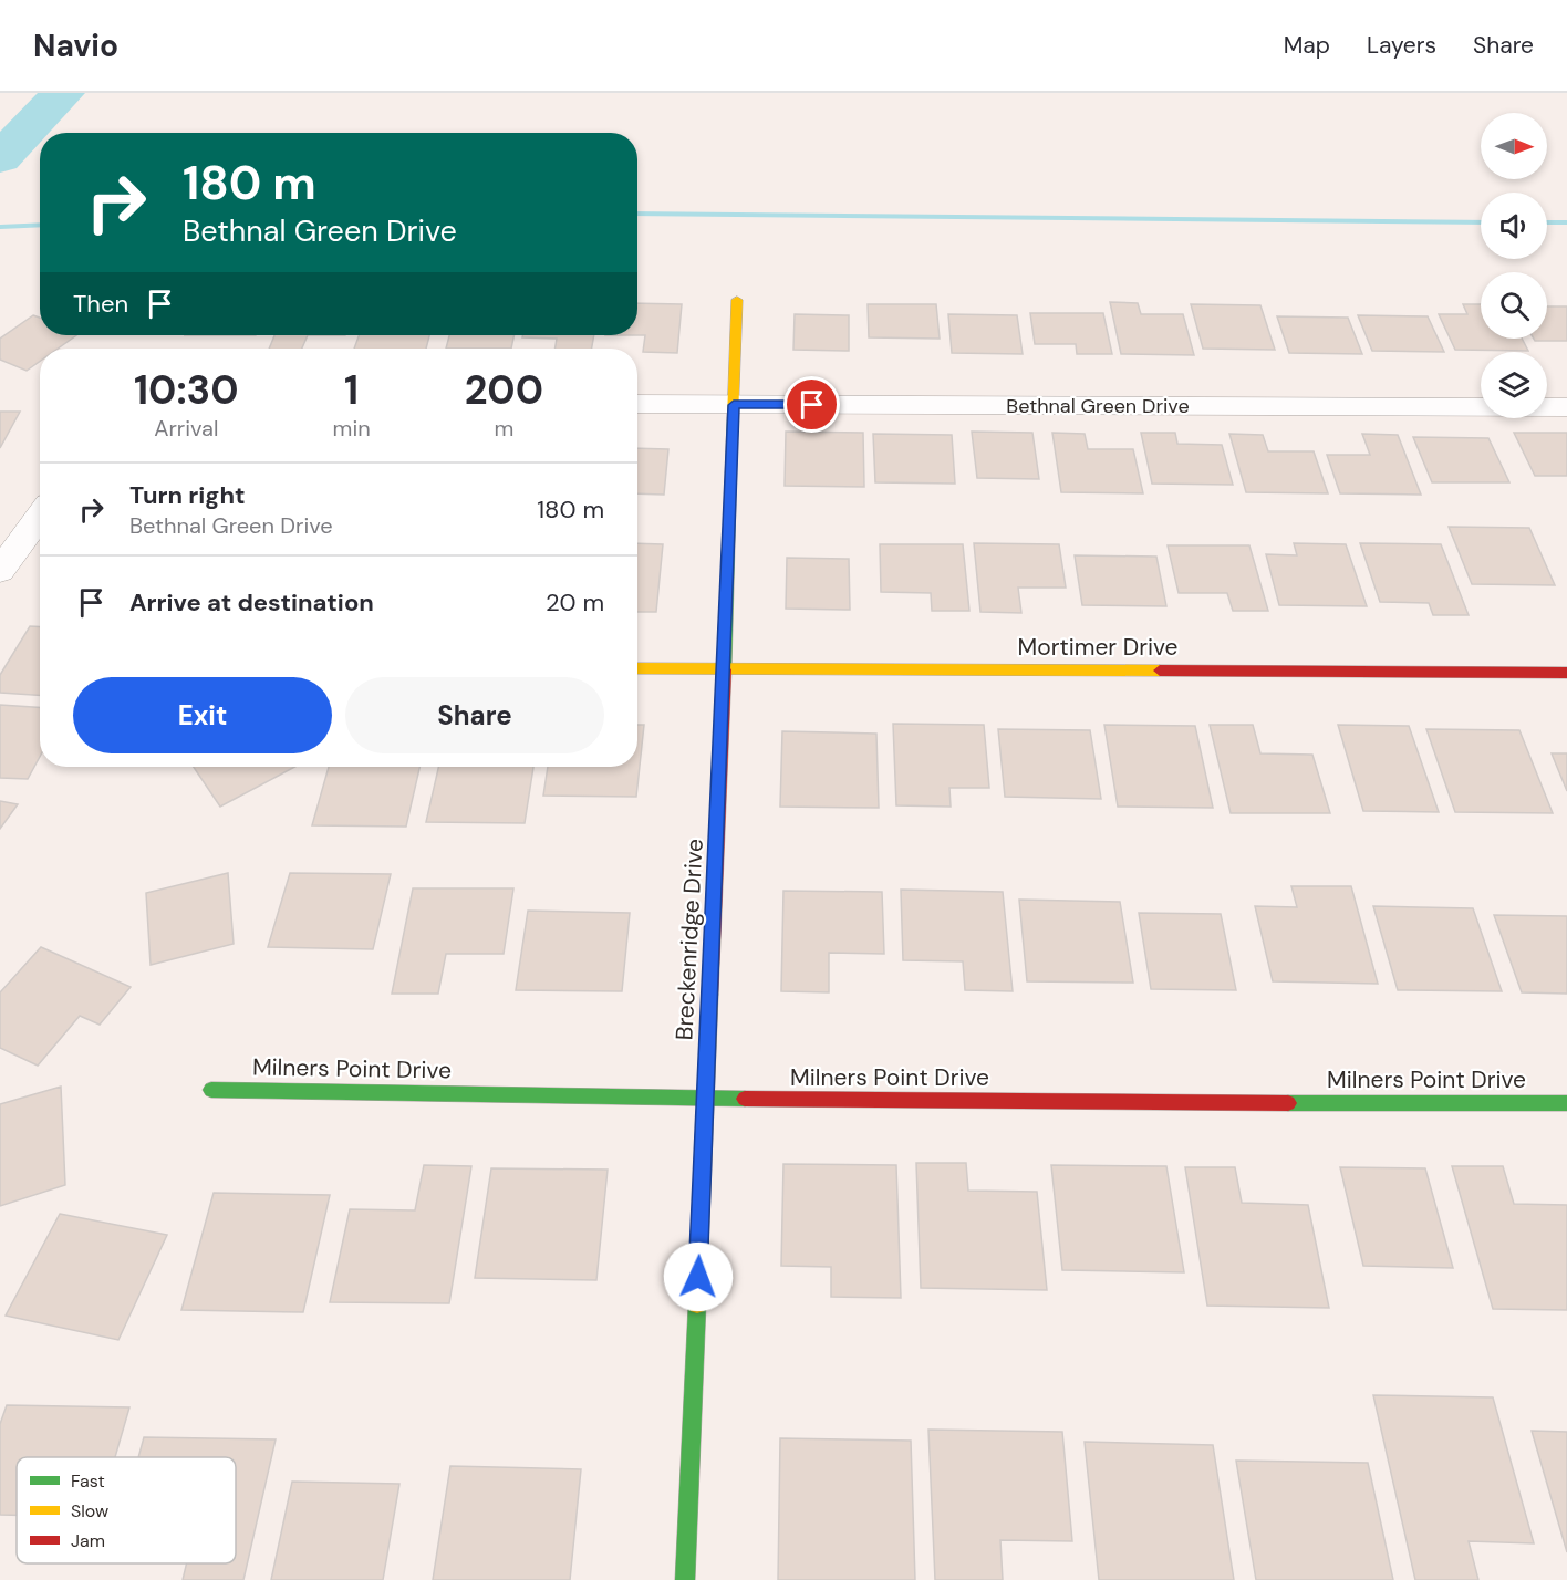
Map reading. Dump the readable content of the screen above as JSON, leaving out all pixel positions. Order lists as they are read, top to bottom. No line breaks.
{"streets":{"street":["Bethnal Green Drive","Mortimer Drive","Breckenridge Drive","Milners Point Drive"]},"crossings":[["Bethnal Green Drive","Breckenridge Drive"],["Mortimer Drive","Breckenridge Drive"],["Breckenridge Drive","Milners Point Drive"]],"legend":["Fast","Slow","Jam"],"north":"right","page":{"header":"Navio","nav":["Map","Layers","Share"],"turn":["180 m","Bethnal Green Drive"],"then":"Then","eta":["10:30","Arrival","1","min","200","m"],"list":[{"name":"Turn right","note":"Bethnal Green Drive","value":"180 m"},{"name":"Arrive at destination","value":"20 m"}],"buttons":["Exit","Share"]}}
